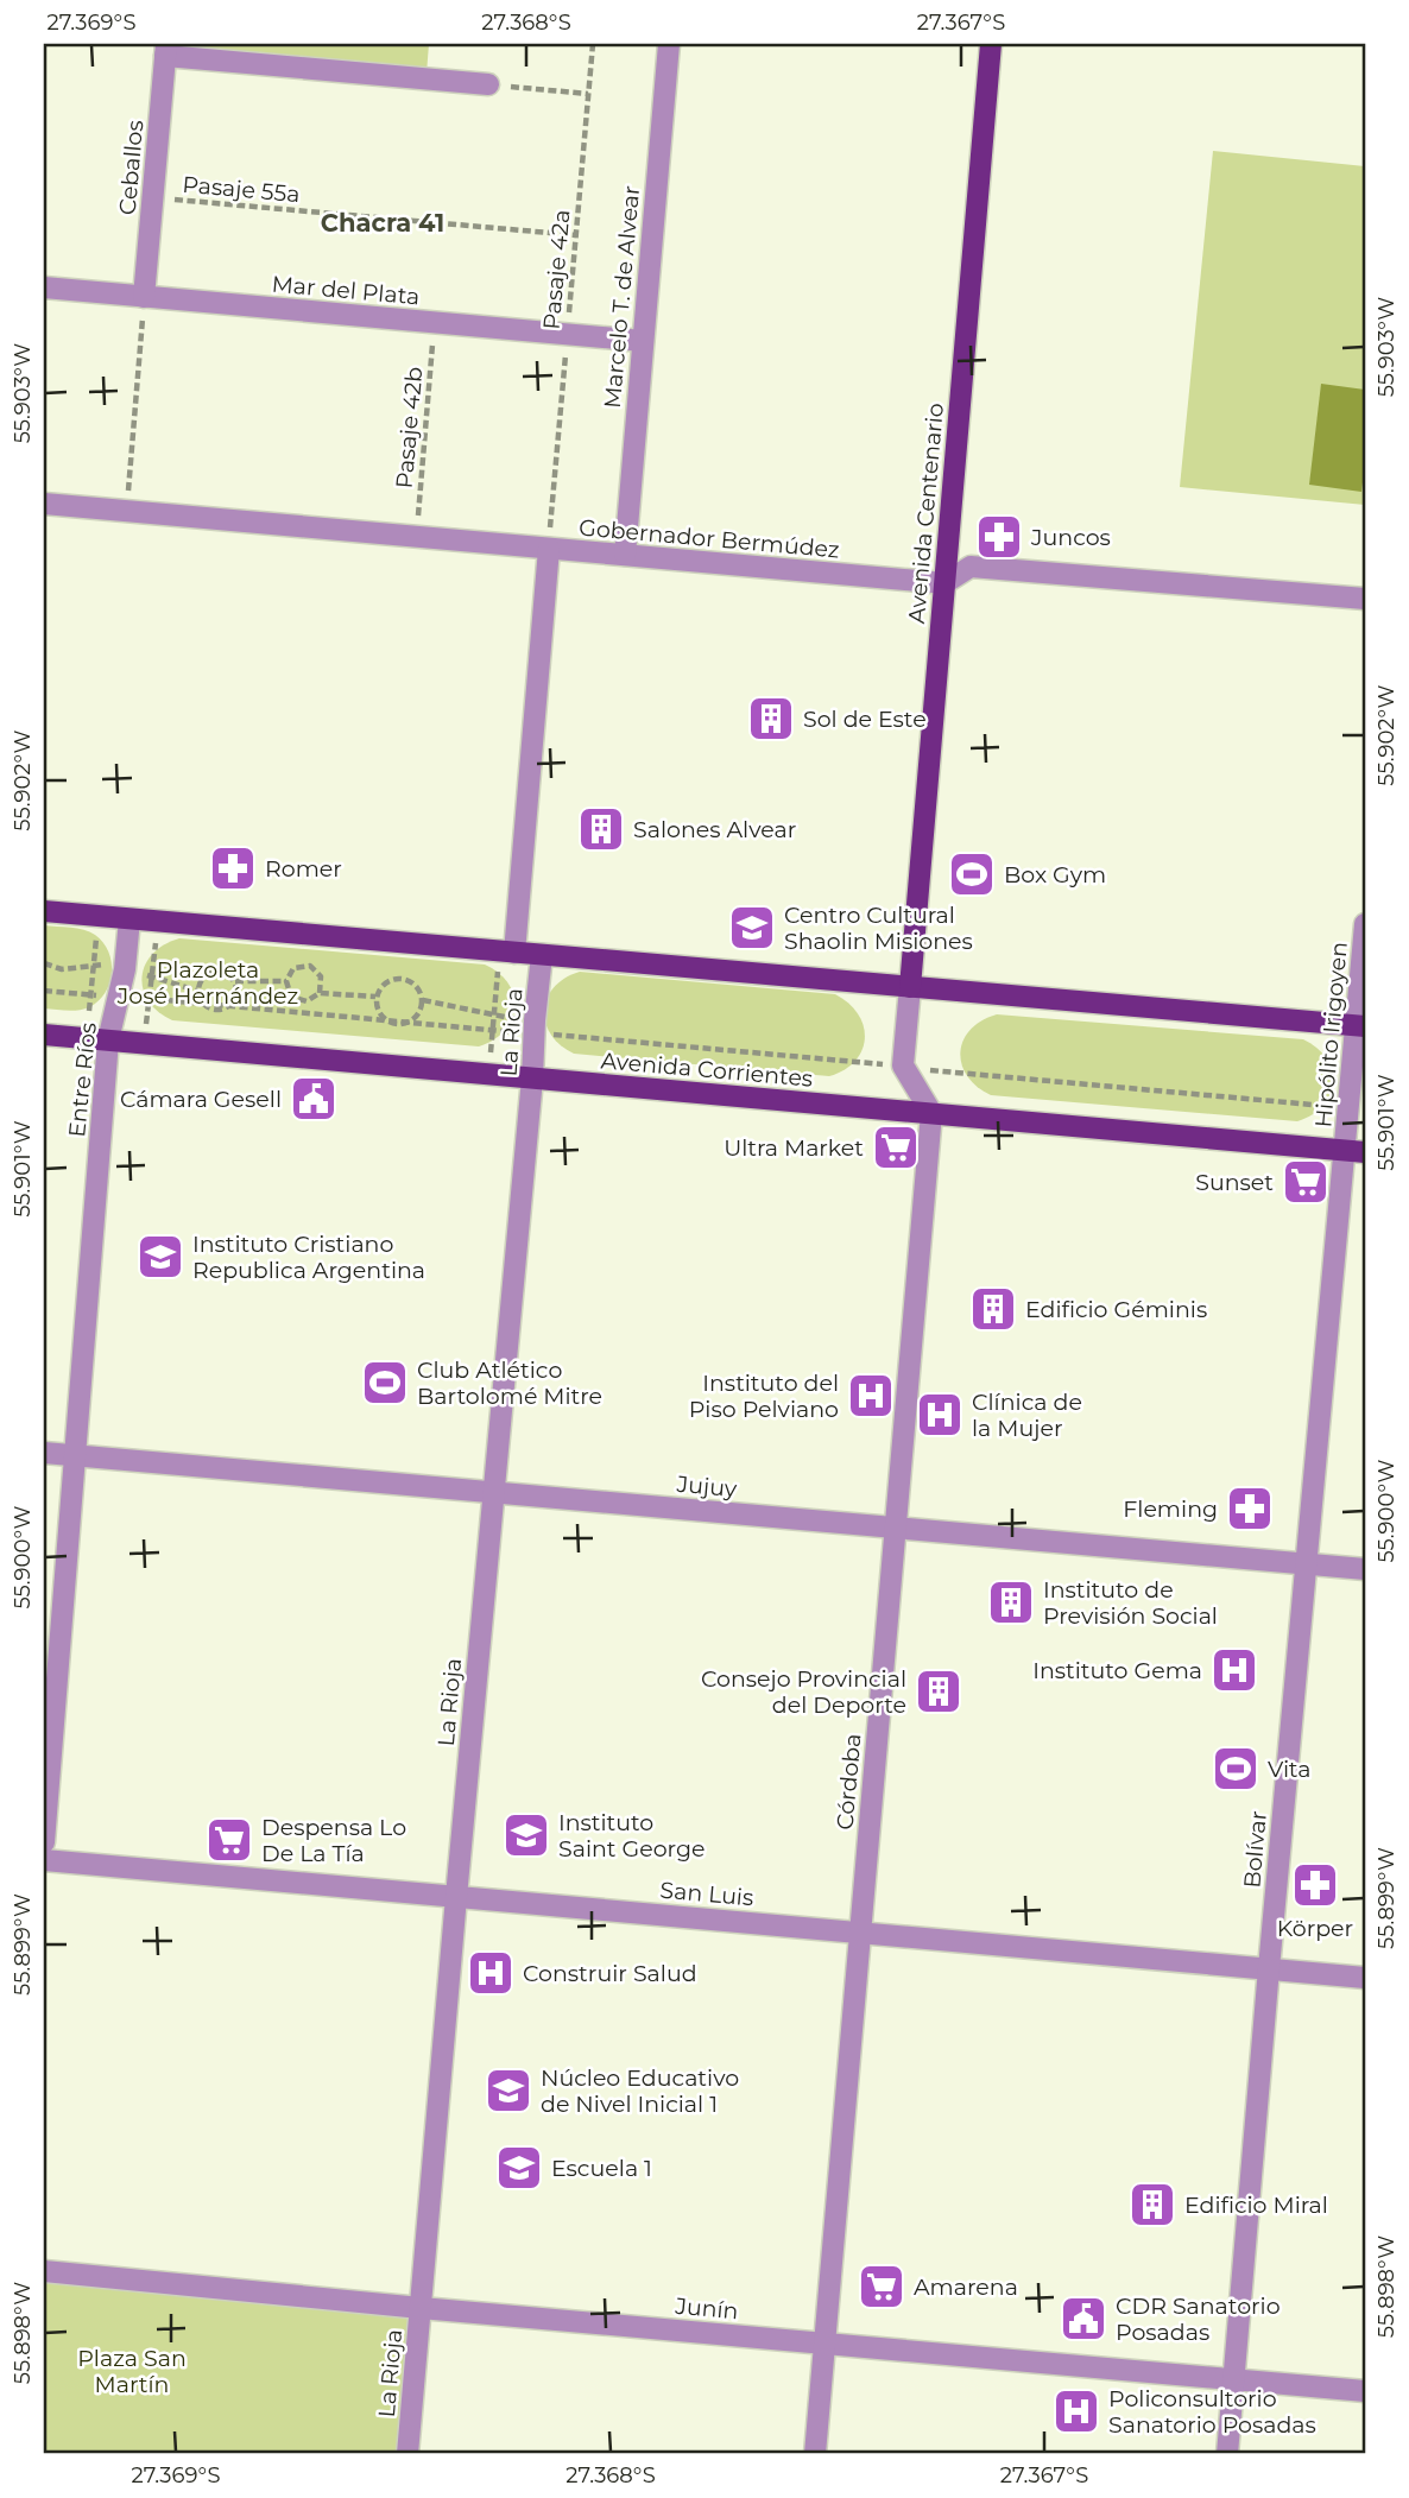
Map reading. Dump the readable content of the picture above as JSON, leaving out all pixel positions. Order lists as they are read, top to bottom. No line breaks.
{"streets":{"main road":["Avenida Centenario","Avenida Corrientes"],"street":["Ceballos","Mar del Plata","Marcelo T. de Alvear","Gobernador Bermúdez","La Rioja","Hipólito Irigoyen","Entre Ríos","Jujuy","Córdoba","Bolívar","San Luis","Junín"],"path":["Pasaje 55a","Pasaje 42a","Pasaje 42b"]},"crossings":[["Ceballos","Pasaje 55a"],["Ceballos","Mar del Plata"],["Pasaje 55a","Pasaje 42a"],["Pasaje 42a","Mar del Plata"],["Pasaje 42a","Gobernador Bermúdez"],["Mar del Plata","Marcelo T. de Alvear"],["Mar del Plata","Pasaje 42b"],["Marcelo T. de Alvear","Gobernador Bermúdez"],["Pasaje 42b","Gobernador Bermúdez"],["Avenida Centenario","Gobernador Bermúdez"],["La Rioja","Avenida Corrientes"],["La Rioja","Jujuy"],["La Rioja","San Luis"],["La Rioja","Junín"],["Hipólito Irigoyen","Avenida Corrientes"],["Hipólito Irigoyen","Bolívar"],["Avenida Corrientes","Entre Ríos"],["Avenida Corrientes","Córdoba"],["Avenida Corrientes","Bolívar"],["Entre Ríos","Jujuy"],["Jujuy","Córdoba"],["Jujuy","Bolívar"],["Córdoba","San Luis"],["Córdoba","Junín"],["Bolívar","San Luis"],["Bolívar","Junín"]],"districts":["Chacra 41"],"parks":["Plazoleta José Hernández","Plaza San Martín"],"places":{"pharmacy":["Juncos","Romer","Fleming","Körper"],"building":["Sol de Este","Salones Alvear","Edificio Géminis","Instituto de Previsión Social","Consejo Provincial del Deporte","Edificio Miral"],"sports":["Box Gym","Club Atlético Bartolomé Mitre","Vita"],"school or university":["Centro Cultural Shaolin Misiones","Instituto Cristiano Republica Argentina","Instituto Saint George","Núcleo Educativo de Nivel Inicial 1","Escuela 1"],"public building":["Cámara Gesell","CDR Sanatorio Posadas"],"supermarket":["Ultra Market","Sunset","Despensa Lo De La Tía","Amarena"],"hospital":["Instituto del Piso Pelviano","Clínica de la Mujer","Instituto Gema","Construir Salud","Policonsultorio Sanatorio Posadas"]},"coordinates":["27.369°S","27.368°S","27.367°S","55.903°W","55.902°W","55.901°W","55.900°W","55.899°W","55.898°W"]}
